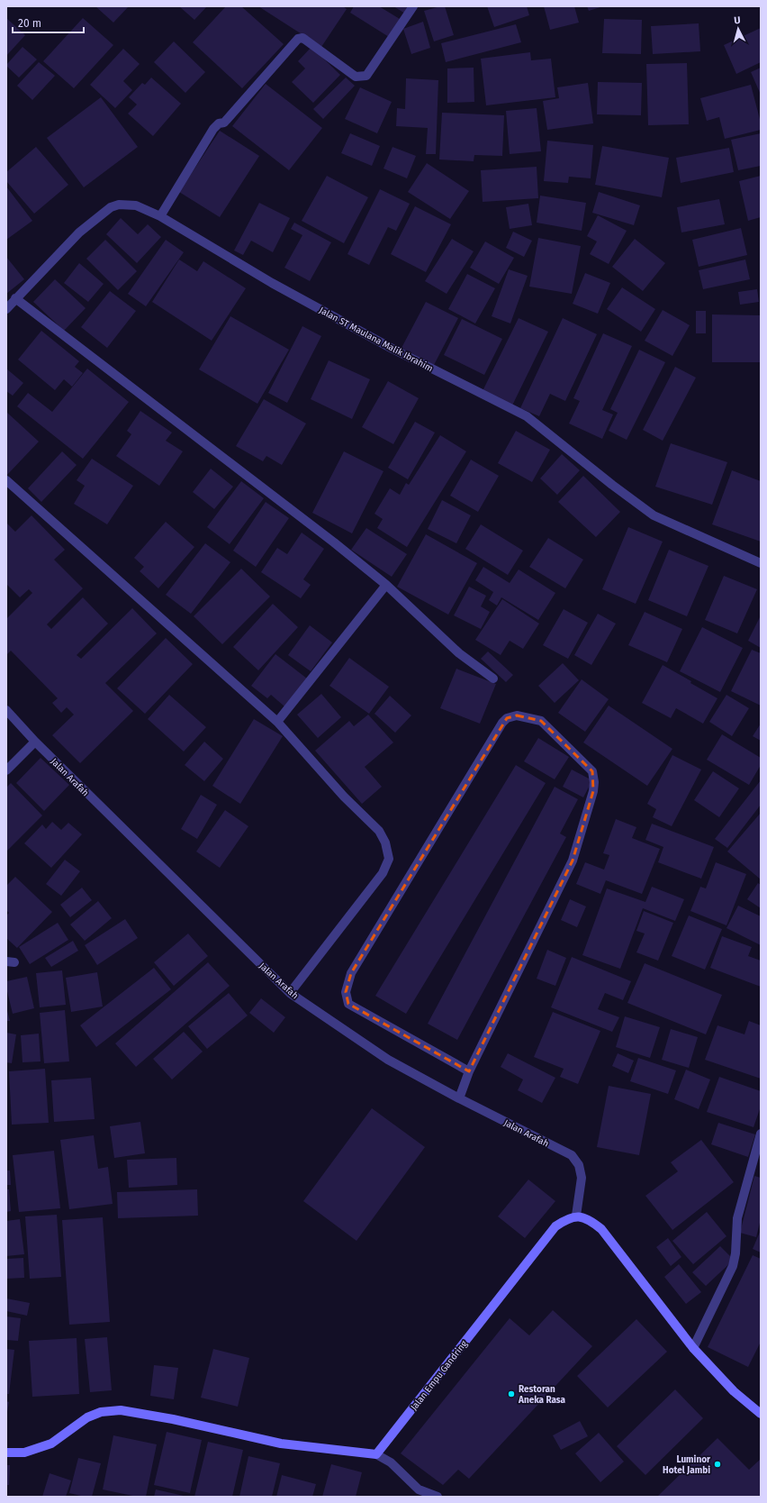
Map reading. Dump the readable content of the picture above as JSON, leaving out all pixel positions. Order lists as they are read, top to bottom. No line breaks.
{"streets":{"street":["Jalan ST Maulana Malik Ibrahim","Jalan Arafah","Jalan Empu Gandring"]},"crossings":[["Jalan Arafah","Jalan Empu Gandring"]],"places":["Restoran Aneka Rasa","Luminor Hotel Jambi"],"scale_bar":"20 m","north":"top"}
